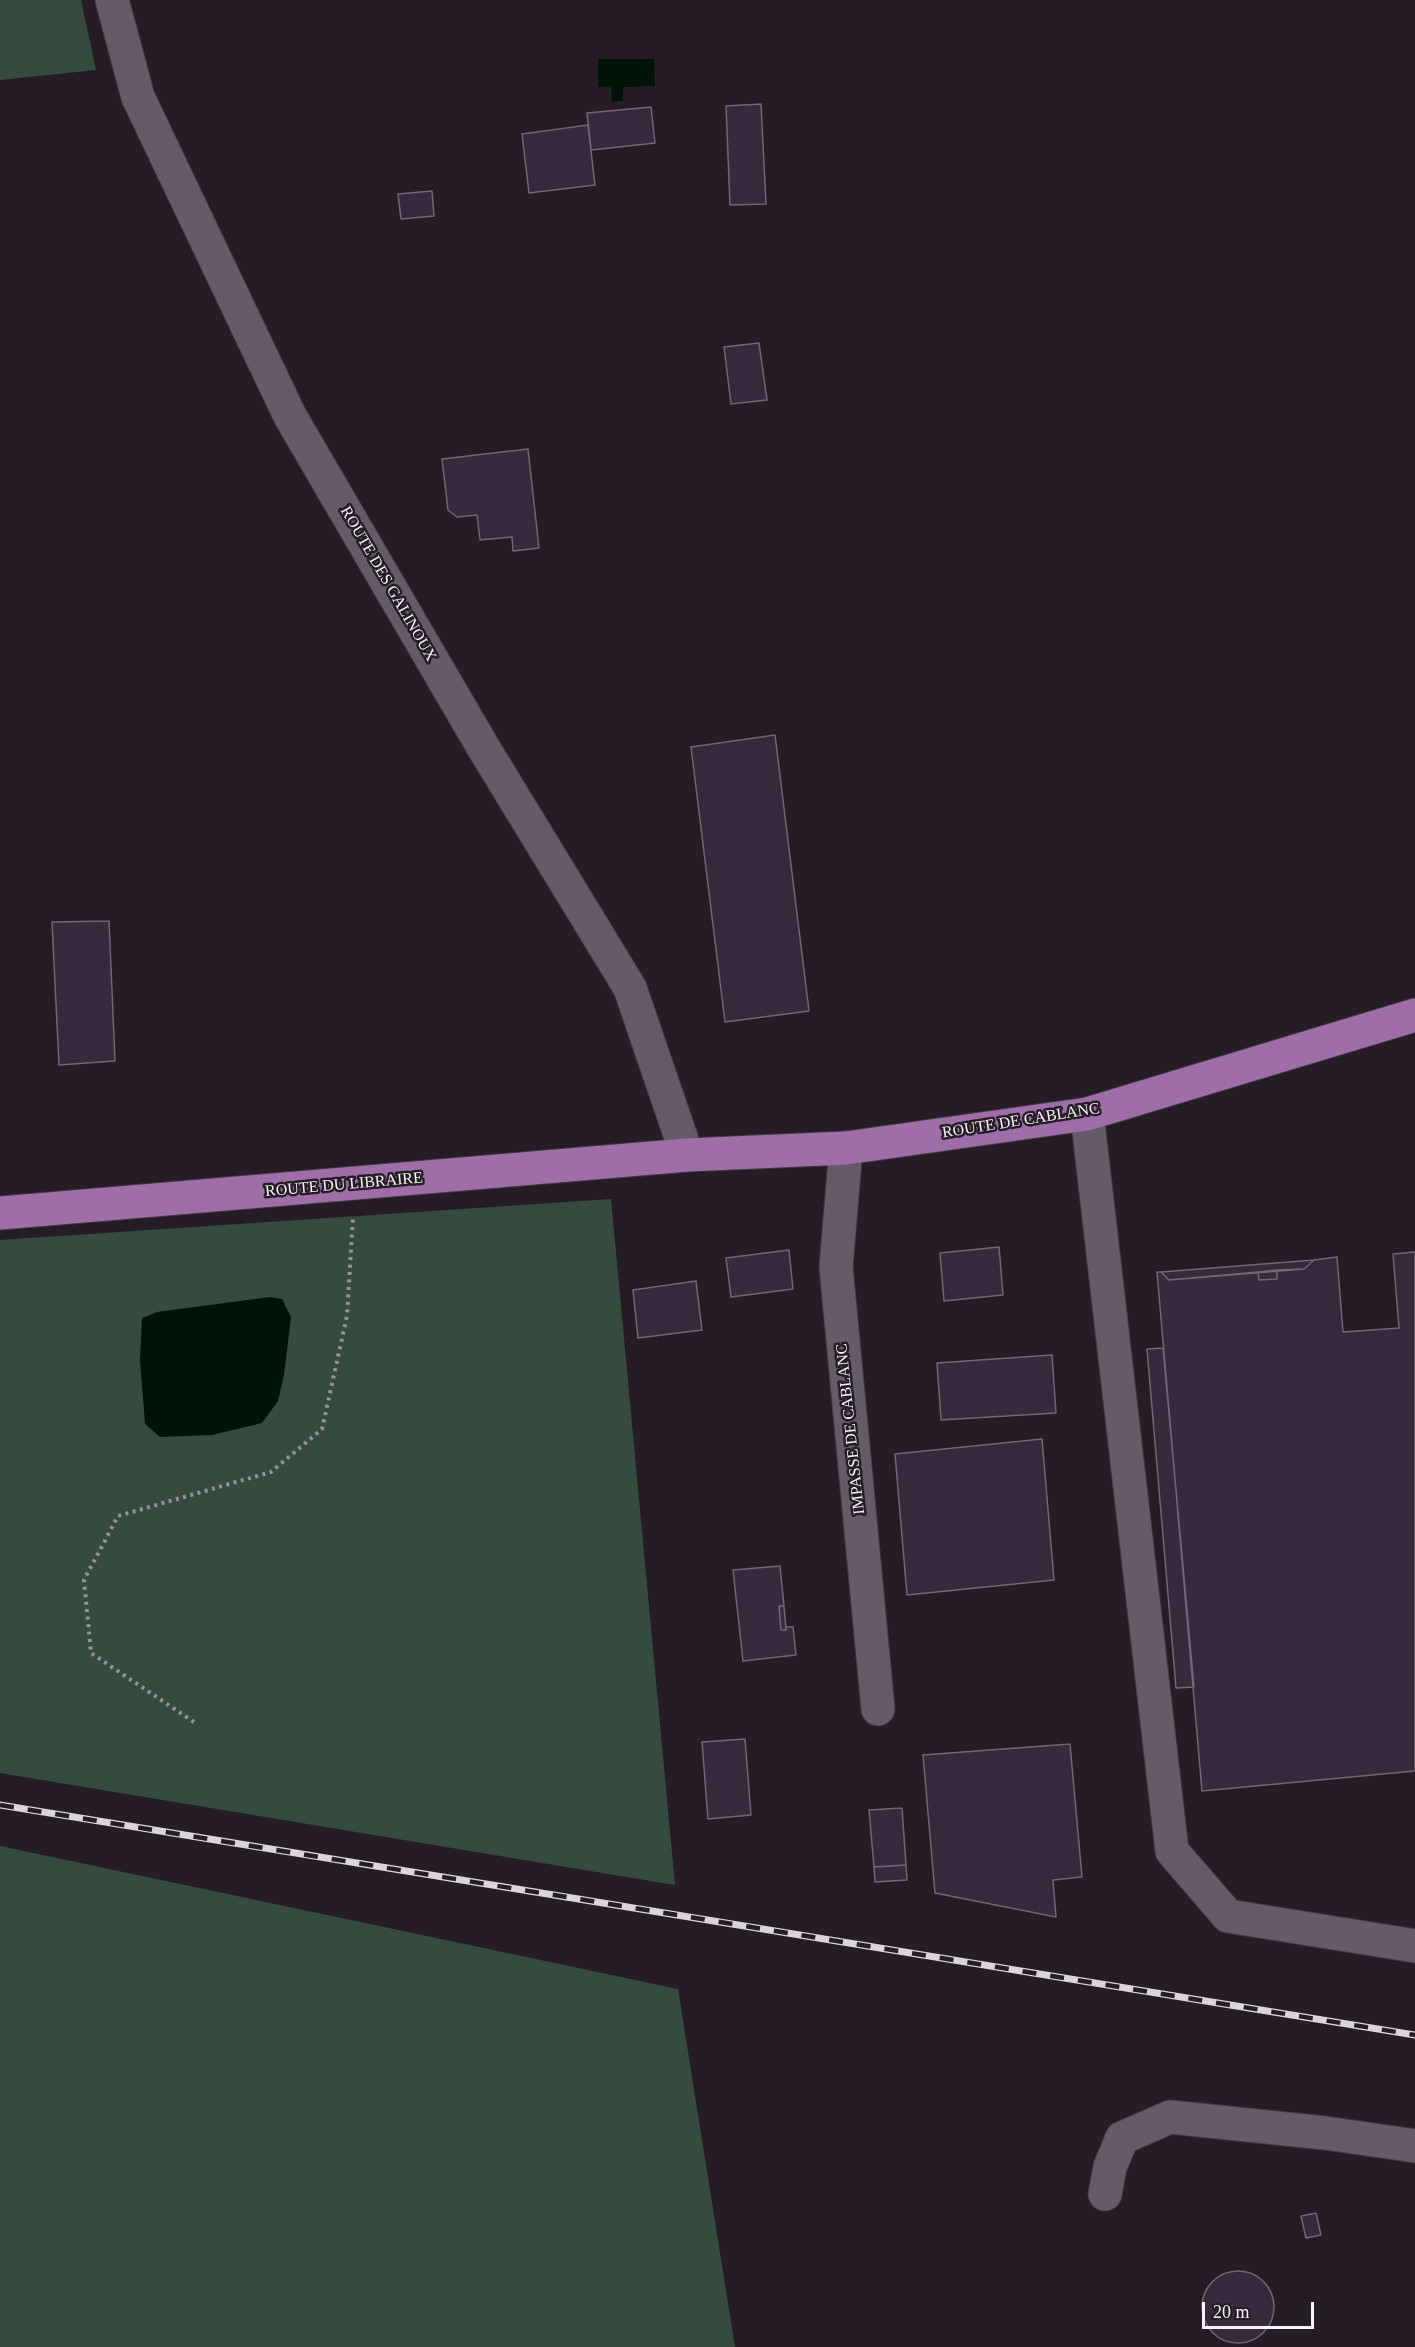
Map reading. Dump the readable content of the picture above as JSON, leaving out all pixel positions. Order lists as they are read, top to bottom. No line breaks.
{"streets":{"main road":["ROUTE DE CABLANC","ROUTE DU LIBRAIRE"],"street":["ROUTE DES GALINOUX","IMPASSE DE CABLANC"]},"crossings":[["ROUTE DES GALINOUX","ROUTE DE CABLANC"],["ROUTE DES GALINOUX","ROUTE DU LIBRAIRE"],["ROUTE DE CABLANC","ROUTE DU LIBRAIRE"],["ROUTE DE CABLANC","IMPASSE DE CABLANC"]],"scale_bar":"20 m"}
